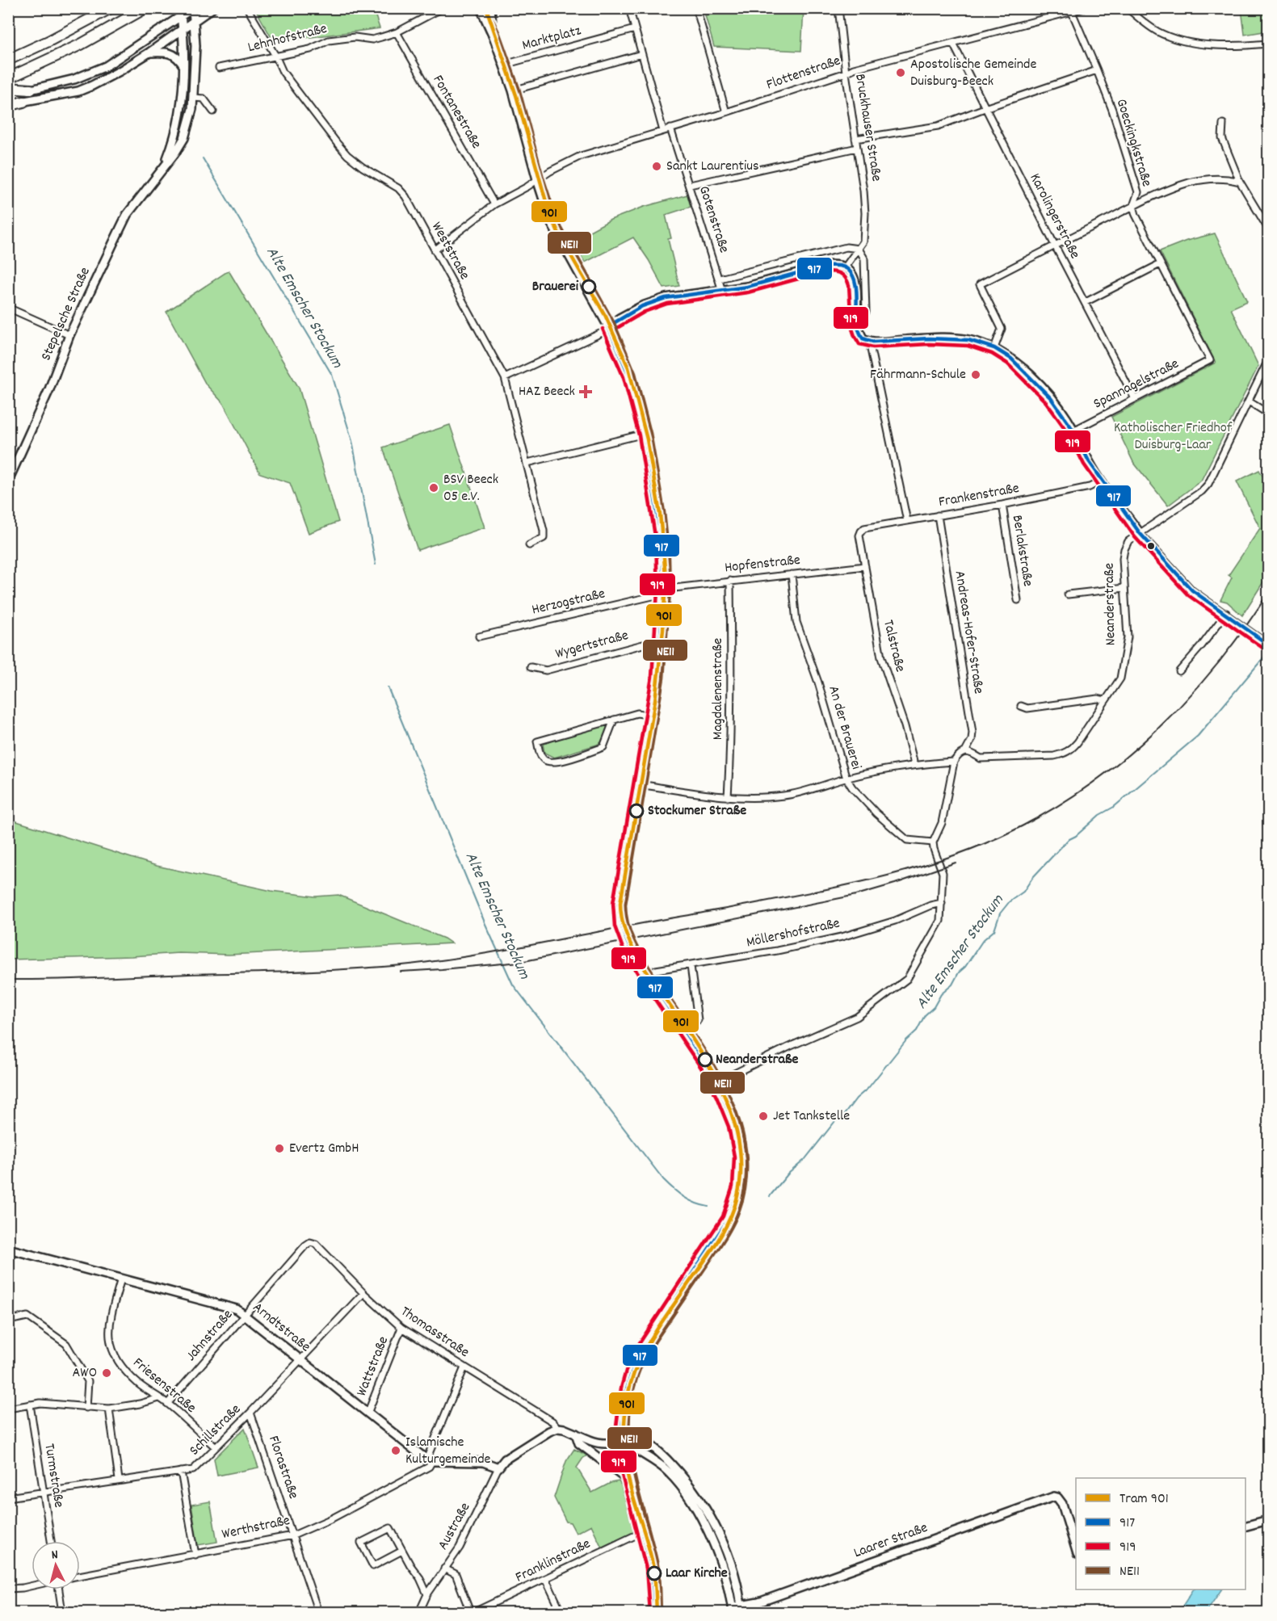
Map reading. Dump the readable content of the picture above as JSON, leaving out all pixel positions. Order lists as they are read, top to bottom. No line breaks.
{"streets":{"street":["Lehnhofstraße","Marktplatz","Flottenstraße","Fontanestraße","Bruckhauser Straße","Goeckingkstraße","Karolingerstraße","Gotenstraße","Weststraße","Stepelsche Straße","Spannagelstraße","Frankenstraße","Berlakstraße","Hopfenstraße","Herzogstraße","Neanderstraße","Andreas-Hofer-Straße","Wygertstraße","Talstraße","Magdalenenstraße","An der Brauerei","Möllershofstraße","Arndtstraße","Thomasstraße","Jahnstraße","Wattstraße","Friesenstraße","Schillstraße","Florastraße","Turmstraße","Austraße","Werthstraße","Laarer Straße","Franklinstraße"]},"crossings":[["Lehnhofstraße","Fontanestraße"],["Lehnhofstraße","Weststraße"],["Flottenstraße","Fontanestraße"],["Flottenstraße","Bruckhauser Straße"],["Flottenstraße","Goeckingkstraße"],["Flottenstraße","Karolingerstraße"],["Flottenstraße","Gotenstraße"],["Flottenstraße","Weststraße"],["Goeckingkstraße","Spannagelstraße"],["Karolingerstraße","Spannagelstraße"],["Frankenstraße","Berlakstraße"],["Frankenstraße","Andreas-Hofer-Straße"],["Frankenstraße","Talstraße"],["Hopfenstraße","Herzogstraße"],["Hopfenstraße","Talstraße"],["Hopfenstraße","Magdalenenstraße"],["Hopfenstraße","An der Brauerei"],["Neanderstraße","Andreas-Hofer-Straße"],["Arndtstraße","Jahnstraße"],["Arndtstraße","Wattstraße"],["Arndtstraße","Friesenstraße"],["Arndtstraße","Schillstraße"],["Arndtstraße","Werthstraße"],["Thomasstraße","Jahnstraße"],["Thomasstraße","Wattstraße"],["Thomasstraße","Schillstraße"],["Jahnstraße","Friesenstraße"],["Friesenstraße","Schillstraße"],["Schillstraße","Florastraße"],["Schillstraße","Turmstraße"],["Florastraße","Werthstraße"]],"water":["Alte Emscher Stockum"],"parks":["Katholischer Friedhof Duisburg-Laar"],"places":{"other":["Apostolische Gemeinde Duisburg-Beeck","Sankt Laurentius","Brauerei","Fährmann-Schule","BSV Beeck 05 e.V.","Stockumer Straße","Neanderstraße","Jet Tankstelle","Evertz GmbH","AWO","Islamische Kulturgemeinde","Laar Kirche"],"health":["HAZ Beeck"]},"lines":["tram line 901","transit line NE11","transit line 917","transit line 919"],"legend":["Tram 901","917","919","NE11"],"north":"top"}
